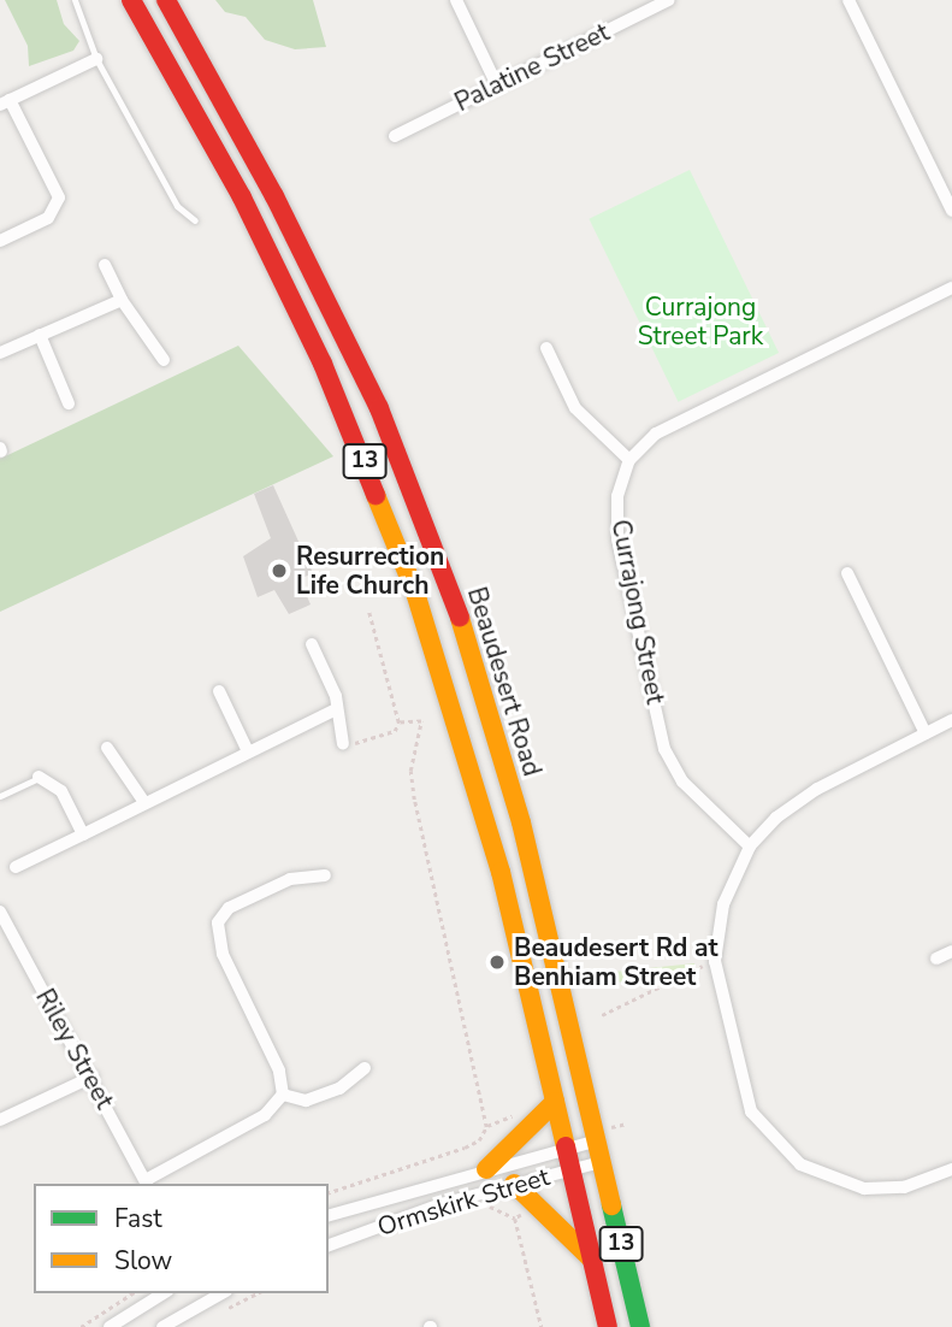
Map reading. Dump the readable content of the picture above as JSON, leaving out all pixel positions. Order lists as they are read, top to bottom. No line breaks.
{"streets":{"highway":["13","Beaudesert Road"],"street":["Palatine Street","Currajong Street","Riley Street","Ormskirk Street"]},"crossings":[["13","Ormskirk Street"],["Beaudesert Road","Ormskirk Street"]],"parks":["Currajong Street Park"],"places":["Resurrection Life Church","Beaudesert Rd at Benhiam Street"],"legend":["Fast","Slow"]}
